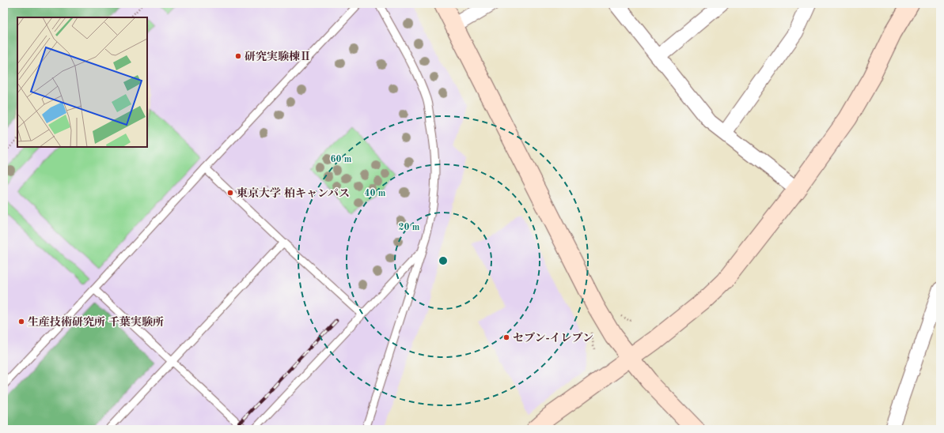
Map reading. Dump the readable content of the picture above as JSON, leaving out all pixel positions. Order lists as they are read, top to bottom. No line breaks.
{"places":["研究実験棟Ⅱ","東京大学 柏キャンパス","生産技術研究所 千葉実験所","セブン-イレブン"],"rings":["60 m","40 m","20 m"]}
